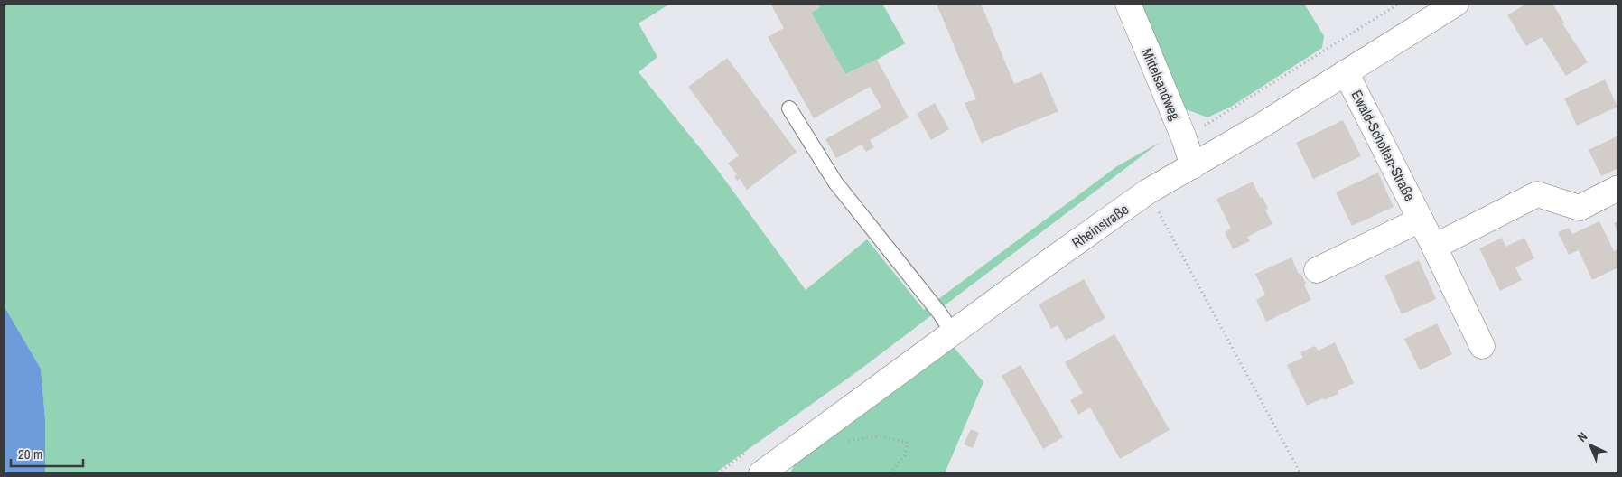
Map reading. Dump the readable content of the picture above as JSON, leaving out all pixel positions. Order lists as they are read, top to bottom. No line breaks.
{"streets":{"main road":["Mittelsandweg","Ewald-Scholten-Straße","Rheinstraße"]},"crossings":[["Mittelsandweg","Rheinstraße"],["Ewald-Scholten-Straße","Rheinstraße"]],"scale_bar":"20 m","north":"top left"}
